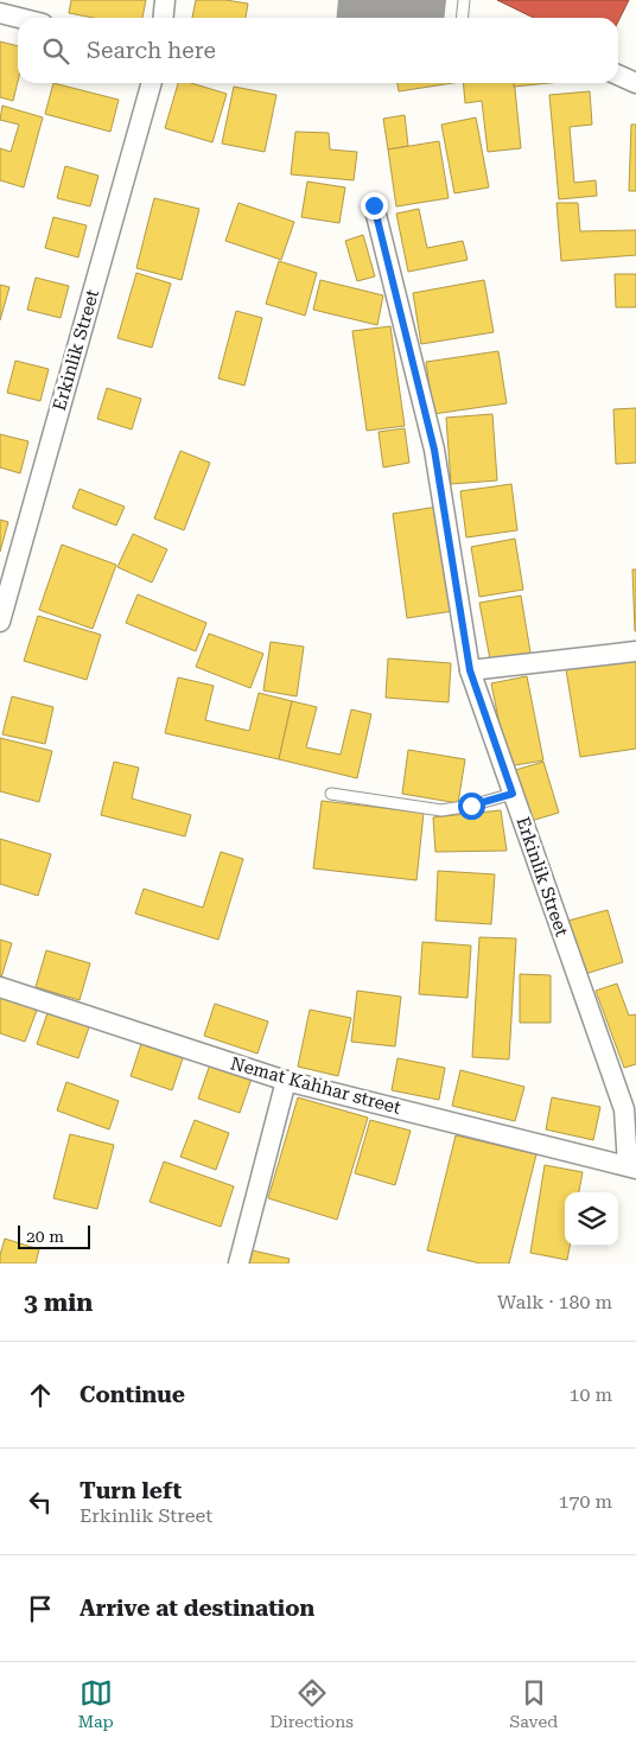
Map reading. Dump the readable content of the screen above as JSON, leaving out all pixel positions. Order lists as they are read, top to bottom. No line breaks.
{"streets":{"street":["Erkinlik Street","Nemat Kahhar street"]},"crossings":[["Erkinlik Street","Nemat Kahhar street"]],"scale_bar":"20 m","page":{"search":"Search here","scale":"20 m","heading":["3 min","Walk · 180 m"],"list":[["Continue","10 m"],["Turn left","Erkinlik Street","170 m"],"Arrive at destination"],"nav":["Map","Directions","Saved"]}}
